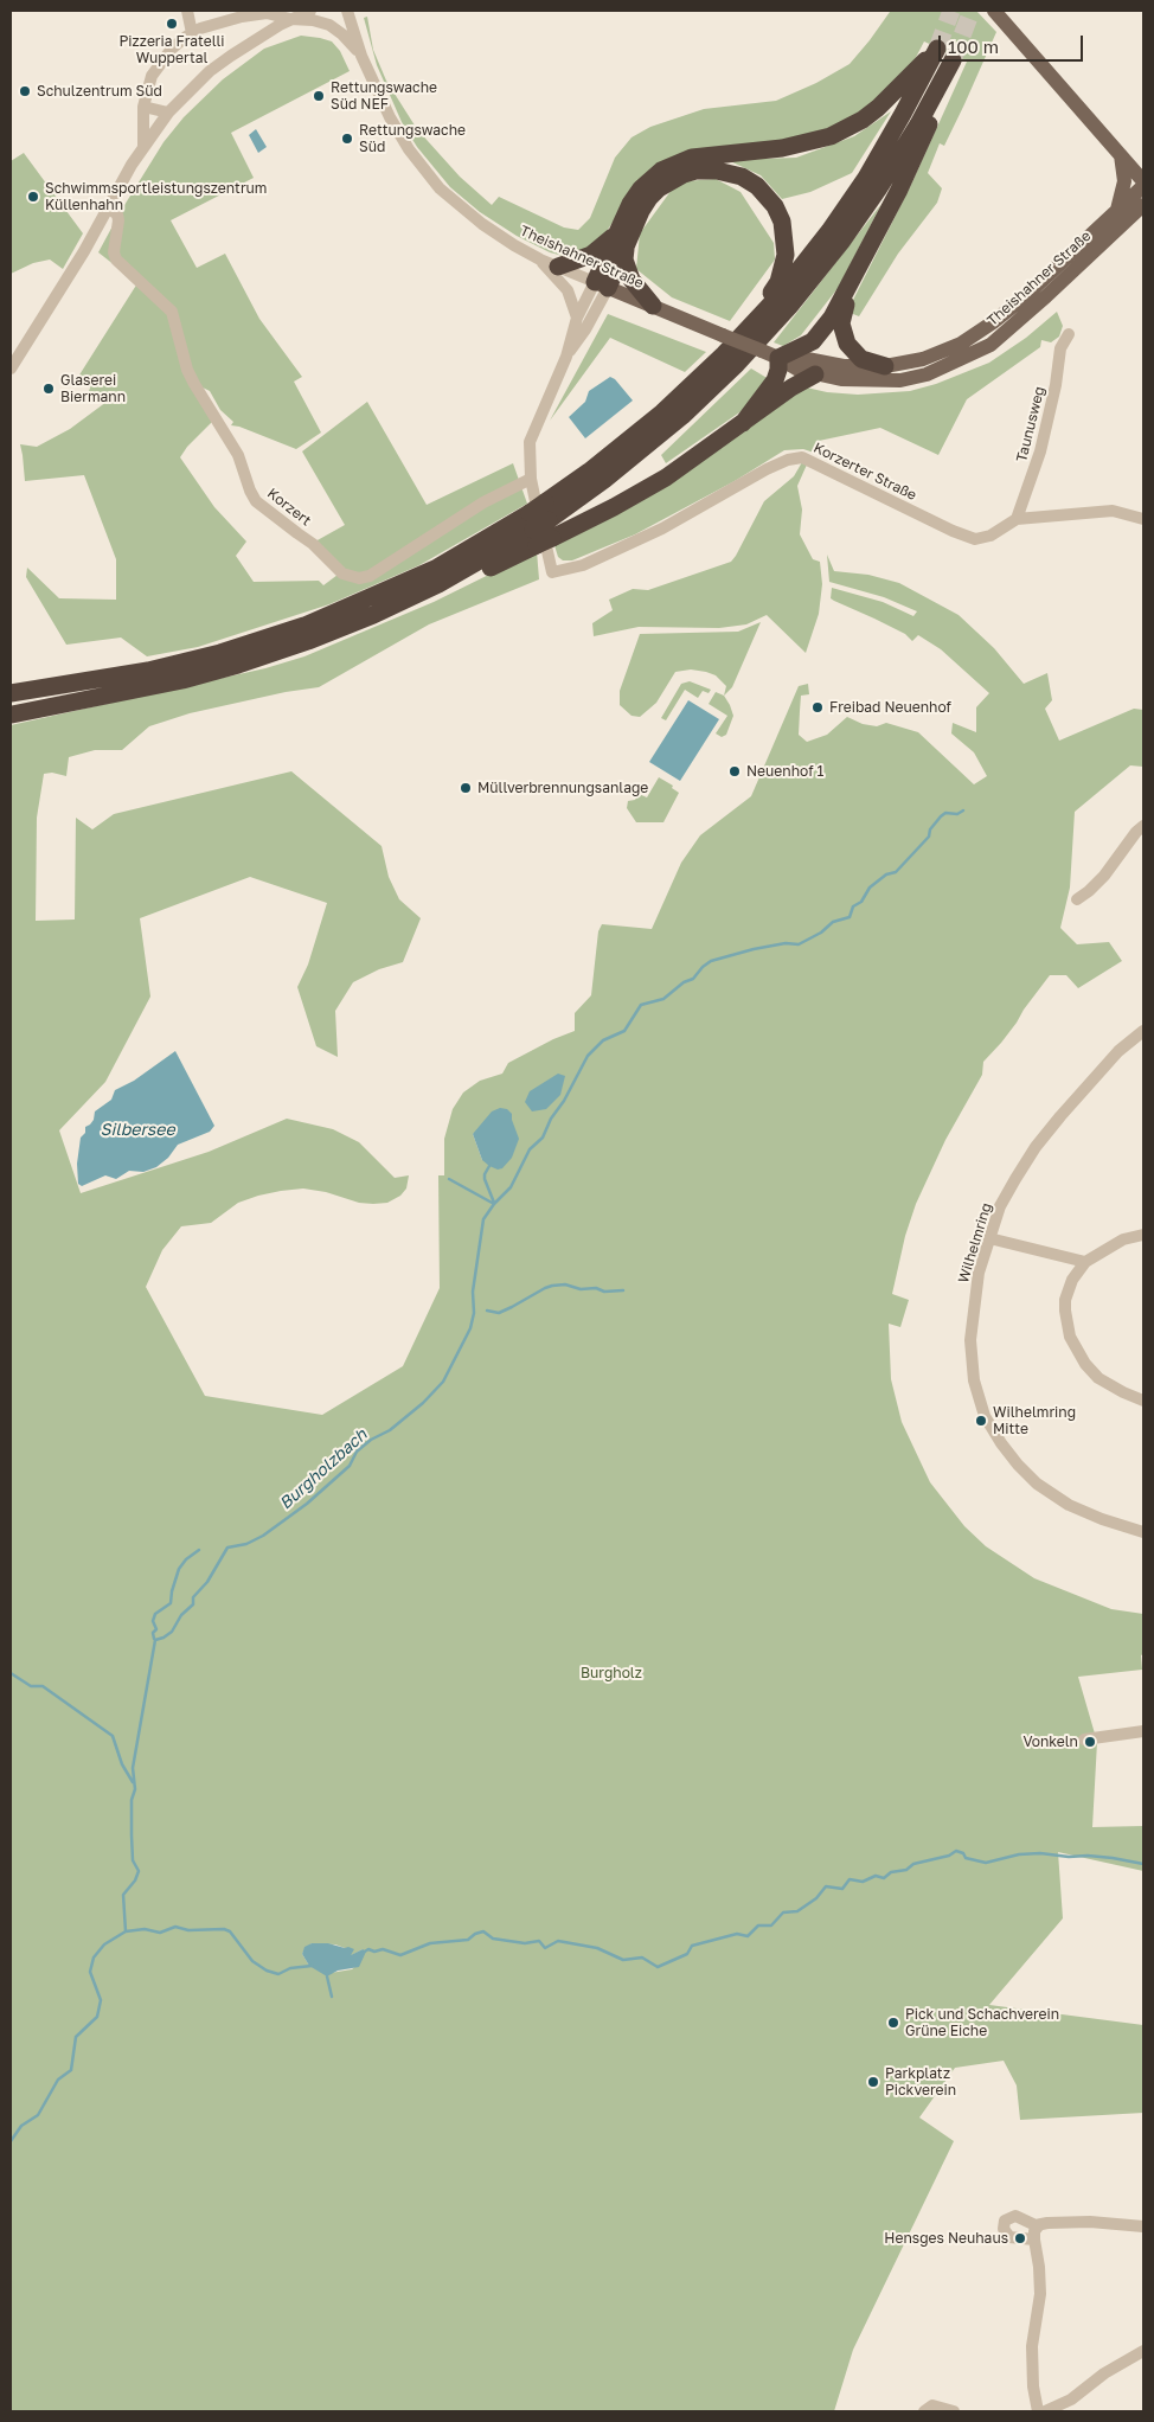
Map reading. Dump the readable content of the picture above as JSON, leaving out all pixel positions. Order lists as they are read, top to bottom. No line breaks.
{"streets":{"main road":["Theishahner Straße"],"street":["Taunusweg","Korzerter Straße","Korzert","Wilhelmring"]},"crossings":[["Taunusweg","Korzerter Straße"],["Korzerter Straße","Korzert"]],"water":["Silbersee","Burgholzbach"],"parks":["Burgholz"],"places":["Pizzeria Fratelli Wuppertal","Schulzentrum Süd","Rettungswache Süd NEF","Rettungswache Süd","Schwimmsportleistungszentrum Küllenhahn","Glaserei Biermann","Freibad Neuenhof","Neuenhof 1","Müllverbrennungsanlage","Wilhelmring Mitte","Vonkeln","Pick und Schachverein Grüne Eiche","Parkplatz Pickverein","Hensges Neuhaus"],"scale_bar":"100 m"}
